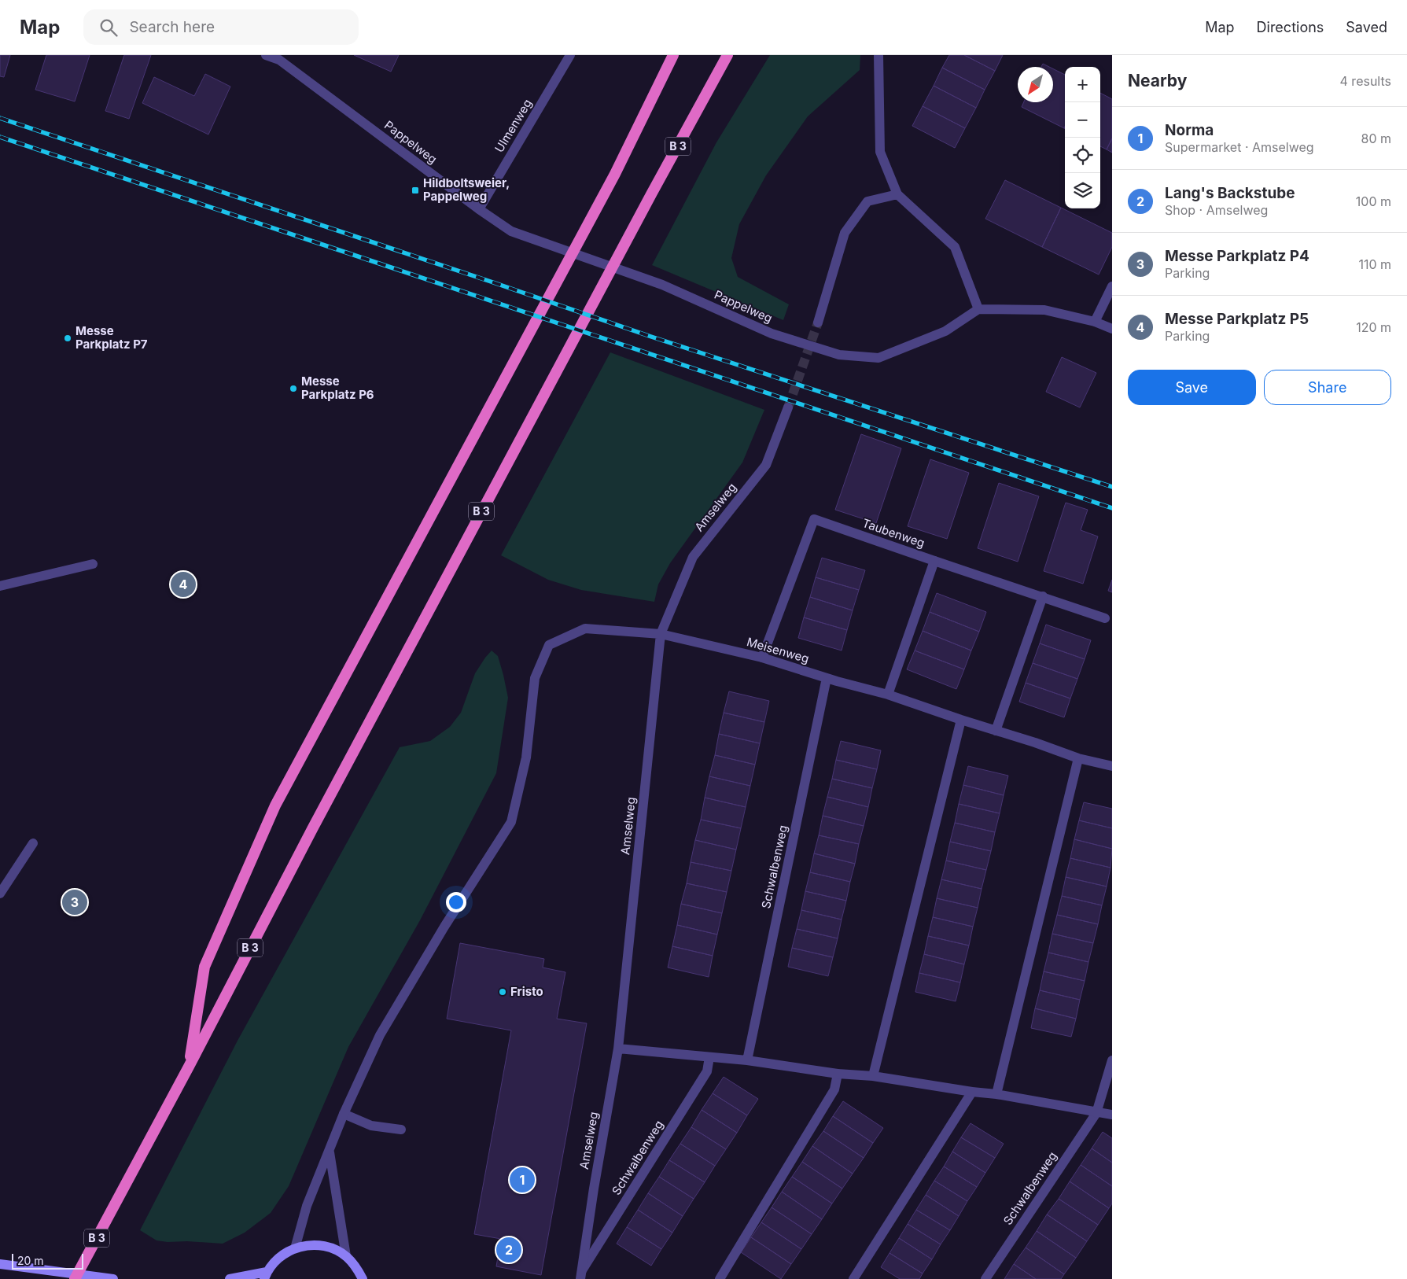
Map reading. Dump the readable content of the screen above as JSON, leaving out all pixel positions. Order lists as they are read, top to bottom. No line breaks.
{"streets":{"highway":["B 3"],"street":["Ulmenweg","Pappelweg","Amselweg","Taubenweg","Meisenweg","Schwalbenweg"]},"crossings":[["Ulmenweg","Pappelweg"],["Amselweg","Meisenweg"],["Amselweg","Schwalbenweg"],["Taubenweg","Meisenweg"],["Meisenweg","Schwalbenweg"]],"places":{"transit":["Hildboltsweier, Pappelweg"],"other":["Messe Parkplatz P7","Messe Parkplatz P6","Fristo"]},"scale_bar":"20 m","north":"bottom left","page":{"header":"Map","search":"Search here","nav":["Map","Directions","Saved"],"heading":["Nearby","4 results"],"map_buttons":["+","−"],"list":[{"mark":"1","name":"Norma","note":"Supermarket · Amselweg","value":"80 m"},{"mark":"2","name":"Lang's Backstube","note":"Shop · Amselweg","value":"100 m"},{"mark":"3","name":"Messe Parkplatz P4","note":"Parking","value":"110 m"},{"mark":"4","name":"Messe Parkplatz P5","note":"Parking","value":"120 m"}],"buttons":["Save","Share"],"pins":["4","3","1","2"],"scale":"20 m"}}
